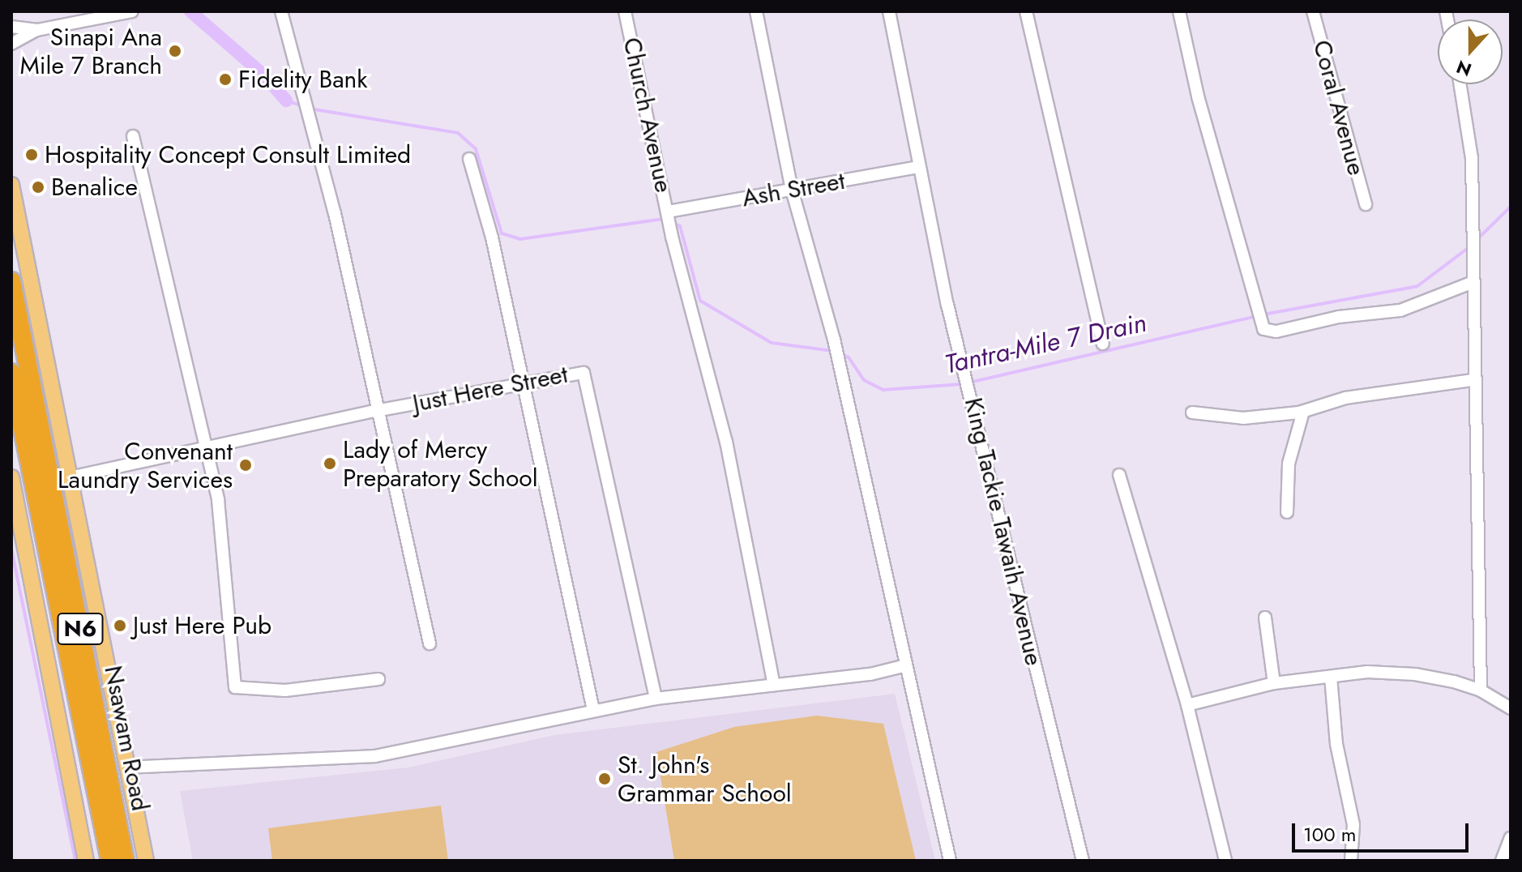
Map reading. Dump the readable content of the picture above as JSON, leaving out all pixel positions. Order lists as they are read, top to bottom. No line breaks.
{"streets":{"highway":["N6","Nsawam Road"],"street":["Coral Avenue","Church Avenue","Ash Street","Just Here Street","King Tackie Tawaih Avenue"]},"crossings":[["Church Avenue","Ash Street"],["Ash Street","King Tackie Tawaih Avenue"]],"water":["Tantra-Mile 7 Drain"],"places":["Sinapi Ana Mile 7 Branch","Fidelity Bank","Hospitality Concept Consult Limited","Benalice","Lady of Mercy Preparatory School","Convenant Laundry Services","Just Here Pub","St. John's Grammar School"],"scale_bar":"100 m","north":"bottom"}
